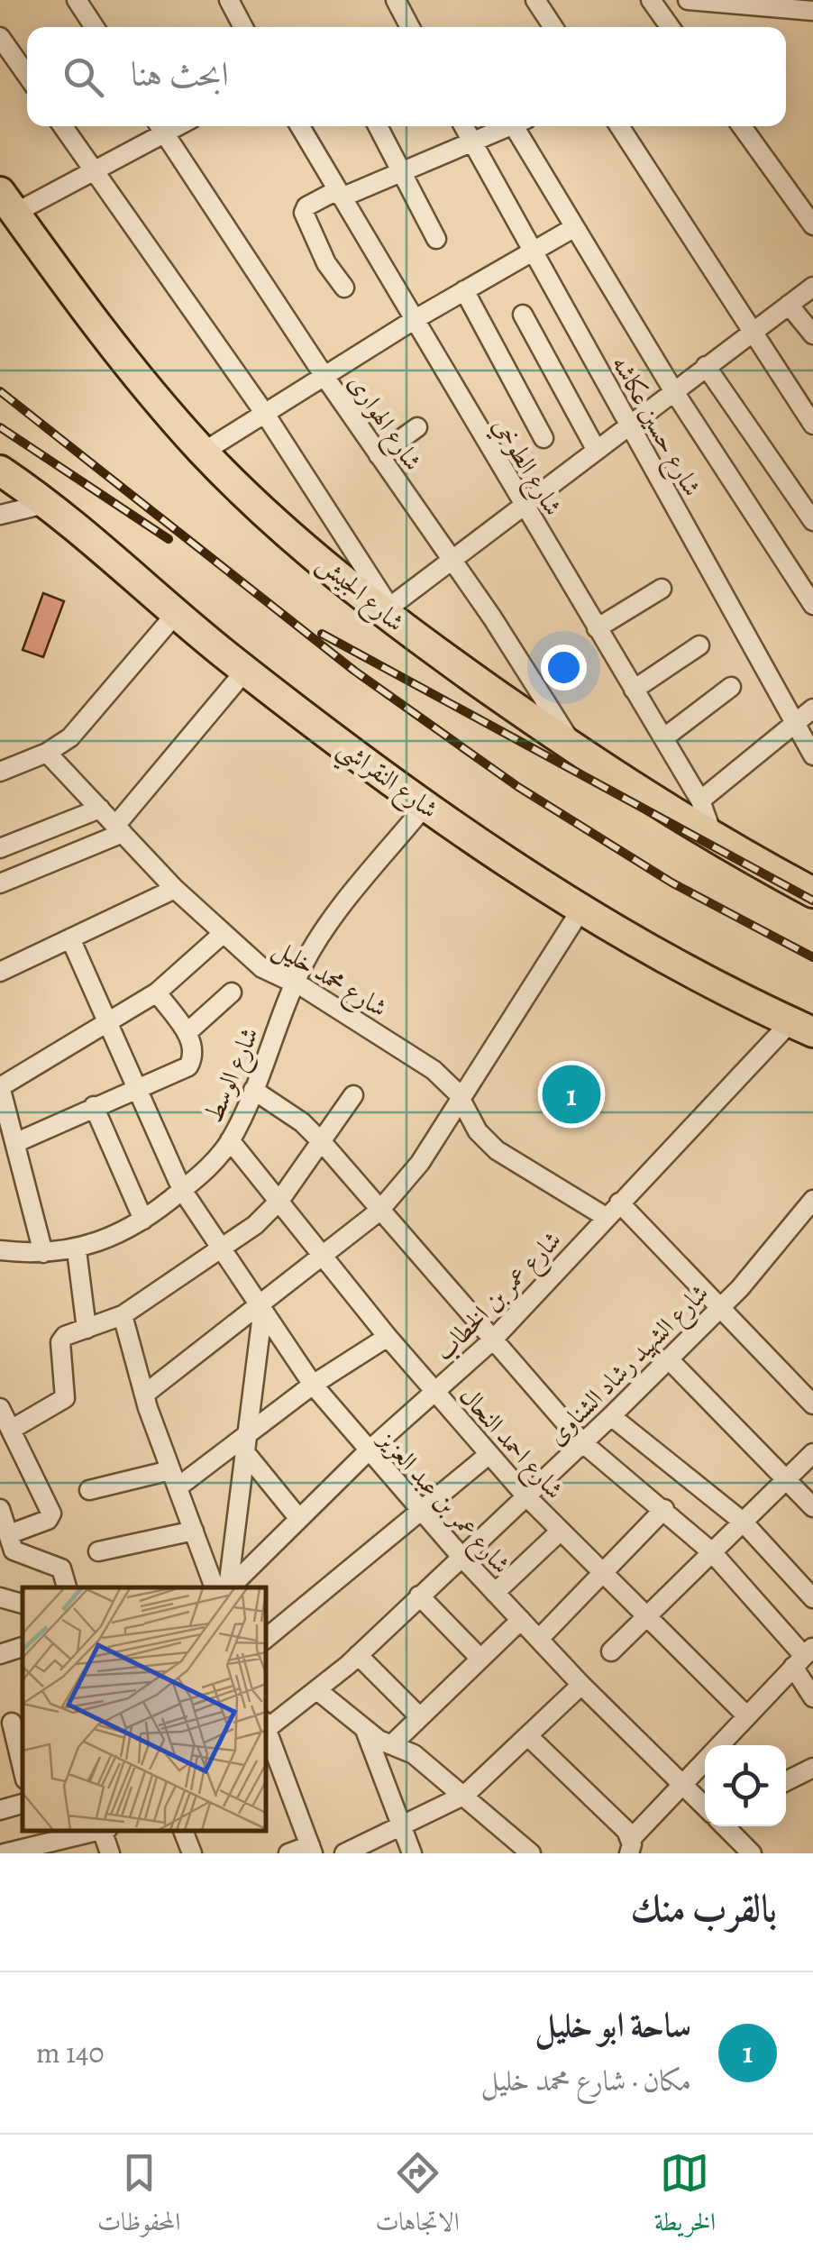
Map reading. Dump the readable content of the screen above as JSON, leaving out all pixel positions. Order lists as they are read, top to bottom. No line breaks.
{"streets":{"main road":["شارع الجيش","شارع النقراشي"],"street":["شارع الهوارى","شارع حسين عكاشه","شارع الطوخي","شارع محمد خليل","شارع الوسط","شارع عمر بن الخطاب","شارع الشهيد رشاد الشناوى","شارع احمد النحال","شارع عمر بن عبد العزيز"]},"crossings":[["شارع الهوارى","شارع الجيش"],["شارع الطوخي","شارع الجيش"],["شارع النقراشي","شارع الوسط"],["شارع النقراشي","شارع عمر بن الخطاب"],["شارع محمد خليل","شارع الوسط"],["شارع محمد خليل","شارع عمر بن الخطاب"],["شارع الوسط","شارع احمد النحال"],["شارع الوسط","شارع عمر بن عبد العزيز"],["شارع عمر بن الخطاب","شارع احمد النحال"],["شارع عمر بن الخطاب","شارع عمر بن عبد العزيز"],["شارع الشهيد رشاد الشناوى","شارع احمد النحال"],["شارع الشهيد رشاد الشناوى","شارع عمر بن عبد العزيز"]],"page":{"search":"ابحث هنا","pins":"1","heading":"بالقرب منك","list":[{"mark":"1","name":"ساحة ابو خليل","note":"مكان · شارع محمد خليل","value":"140 m"}],"nav":["الخريطة","الاتجاهات","المحفوظات"]}}
